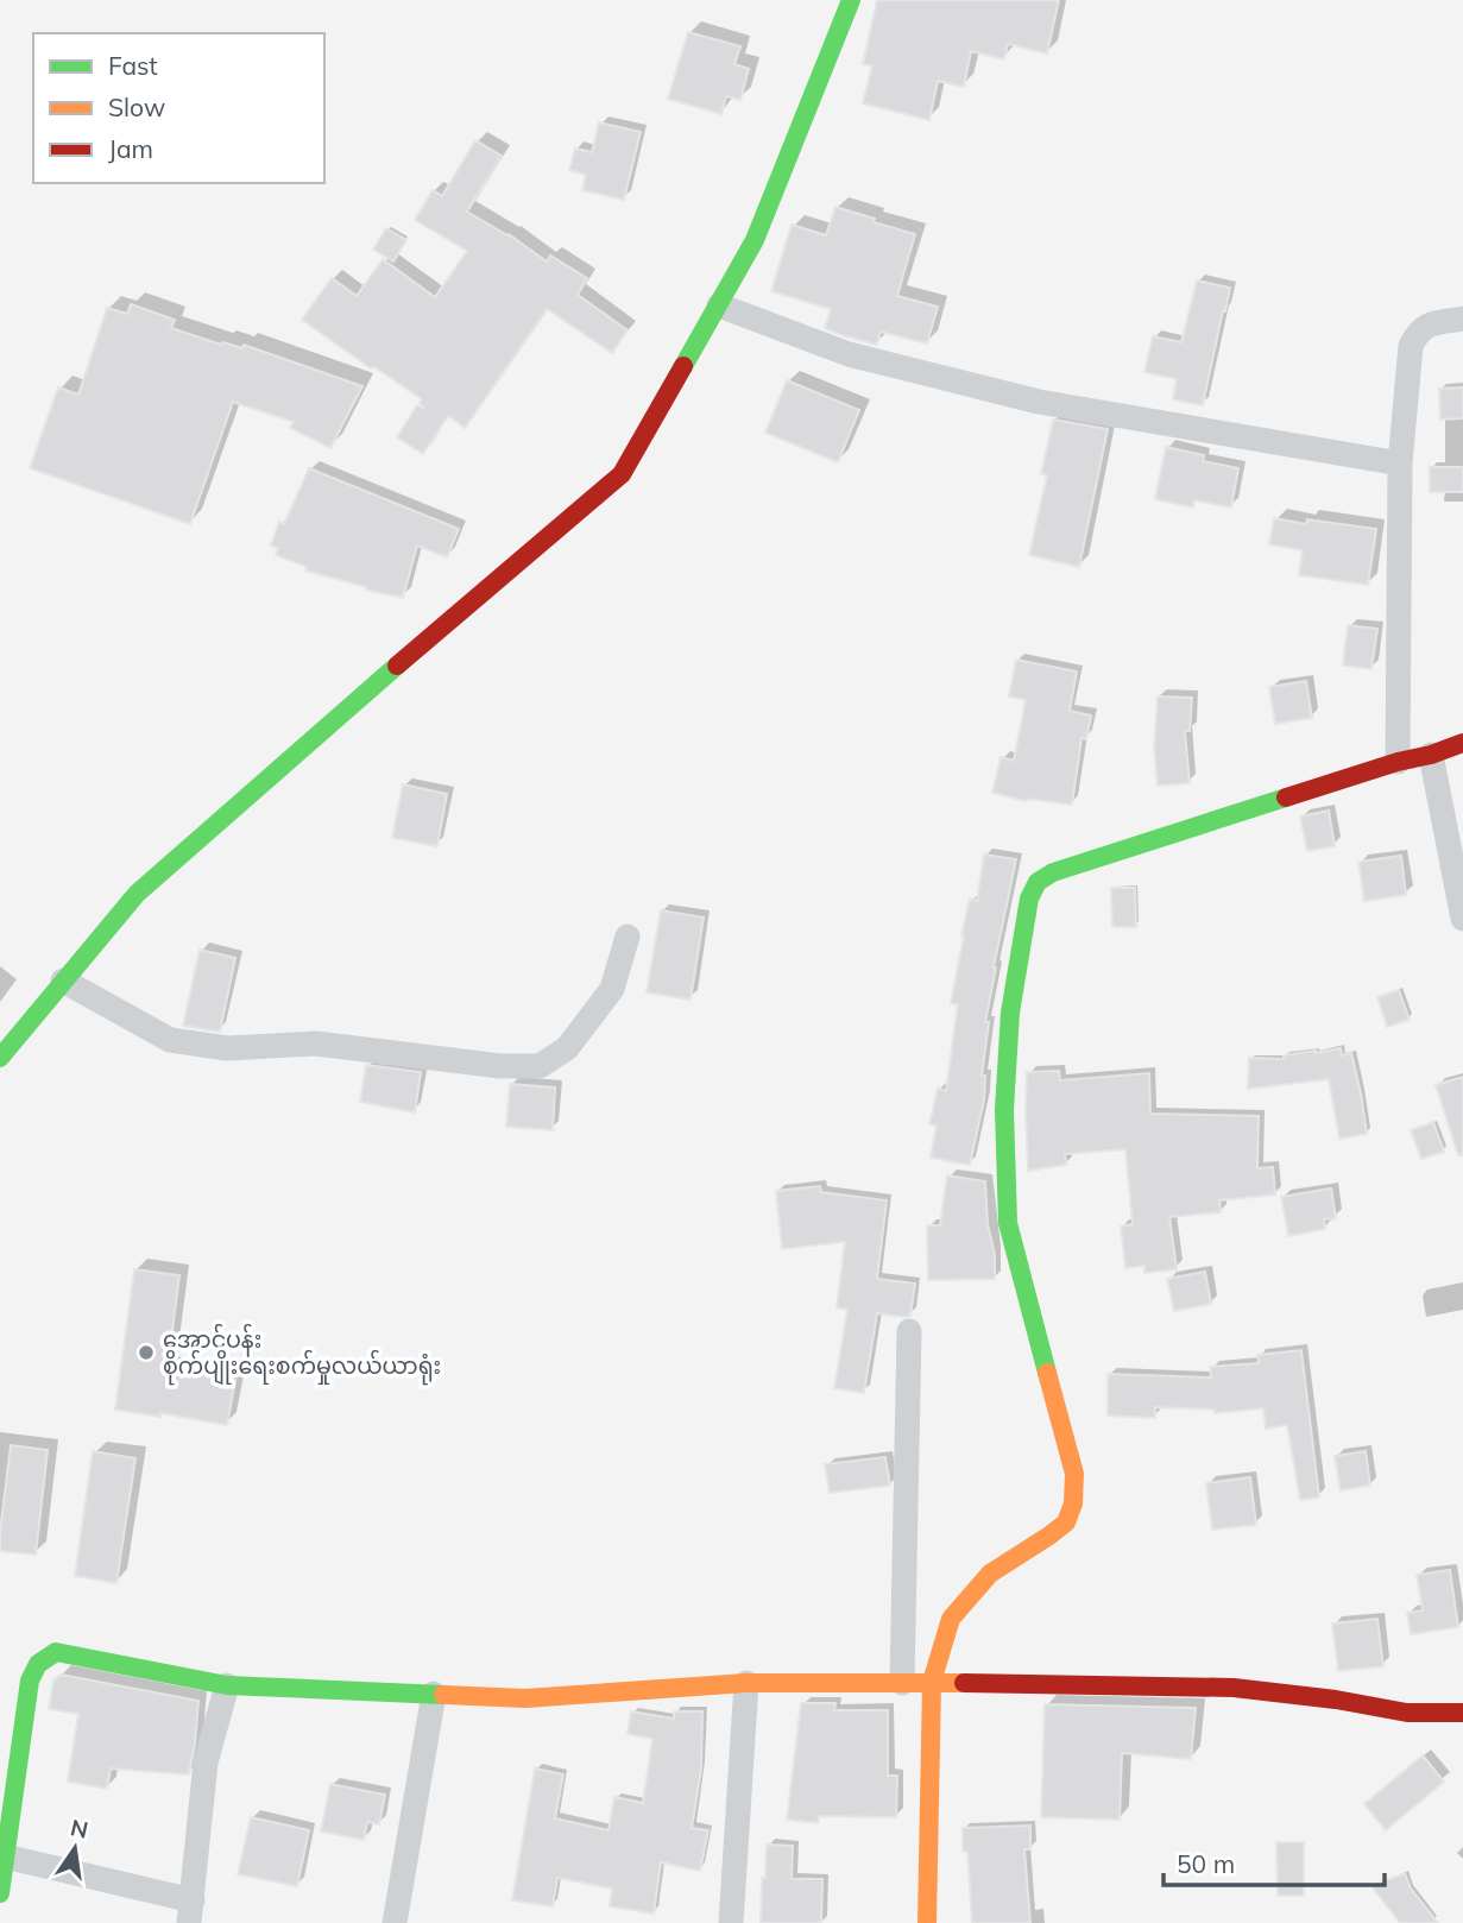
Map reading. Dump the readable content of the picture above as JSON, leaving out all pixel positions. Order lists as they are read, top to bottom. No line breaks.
{"places":["အောင်ပန်း စိုက်ပျိုးရေးစက်မှုလယ်ယာရုံး"],"legend":["Fast","Slow","Jam"],"scale_bar":"50 m","north":"top"}
